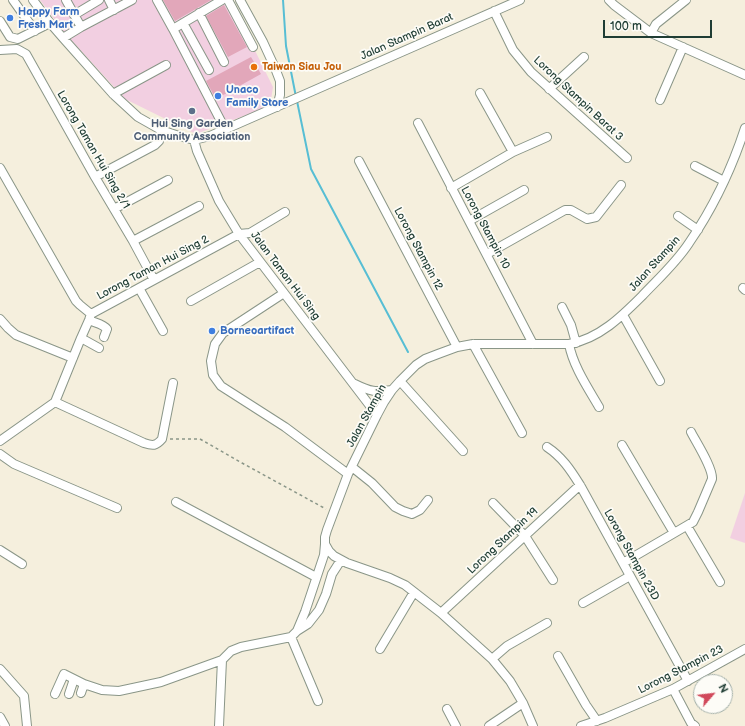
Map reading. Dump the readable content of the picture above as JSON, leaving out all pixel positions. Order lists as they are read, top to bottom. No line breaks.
{"streets":{"street":["Jalan Stampin Barat","Lorong Stampin Barat 3","Lorong Taman Hui Sing 2/1","Lorong Stampin 10","Lorong Stampin 12","Jalan Stampin","Lorong Taman Hui Sing 2","Jalan Taman Hui Sing","Lorong Stampin 19","Lorong Stampin 23D","Lorong Stampin 23"]},"crossings":[["Jalan Stampin Barat","Lorong Stampin Barat 3"],["Jalan Stampin Barat","Jalan Taman Hui Sing"],["Lorong Taman Hui Sing 2/1","Lorong Taman Hui Sing 2"],["Lorong Stampin 10","Jalan Stampin"],["Lorong Stampin 12","Jalan Stampin"],["Jalan Stampin","Jalan Taman Hui Sing"],["Lorong Taman Hui Sing 2","Jalan Taman Hui Sing"],["Lorong Stampin 19","Lorong Stampin 23D"],["Lorong Stampin 23D","Lorong Stampin 23"]],"places":["Happy Farm Fresh Mart","Taiwan Siau Jou","Unaco Family Store","Hui Sing Garden Community Association","Borneoartifact"],"scale_bar":"100 m","north":"top right"}
